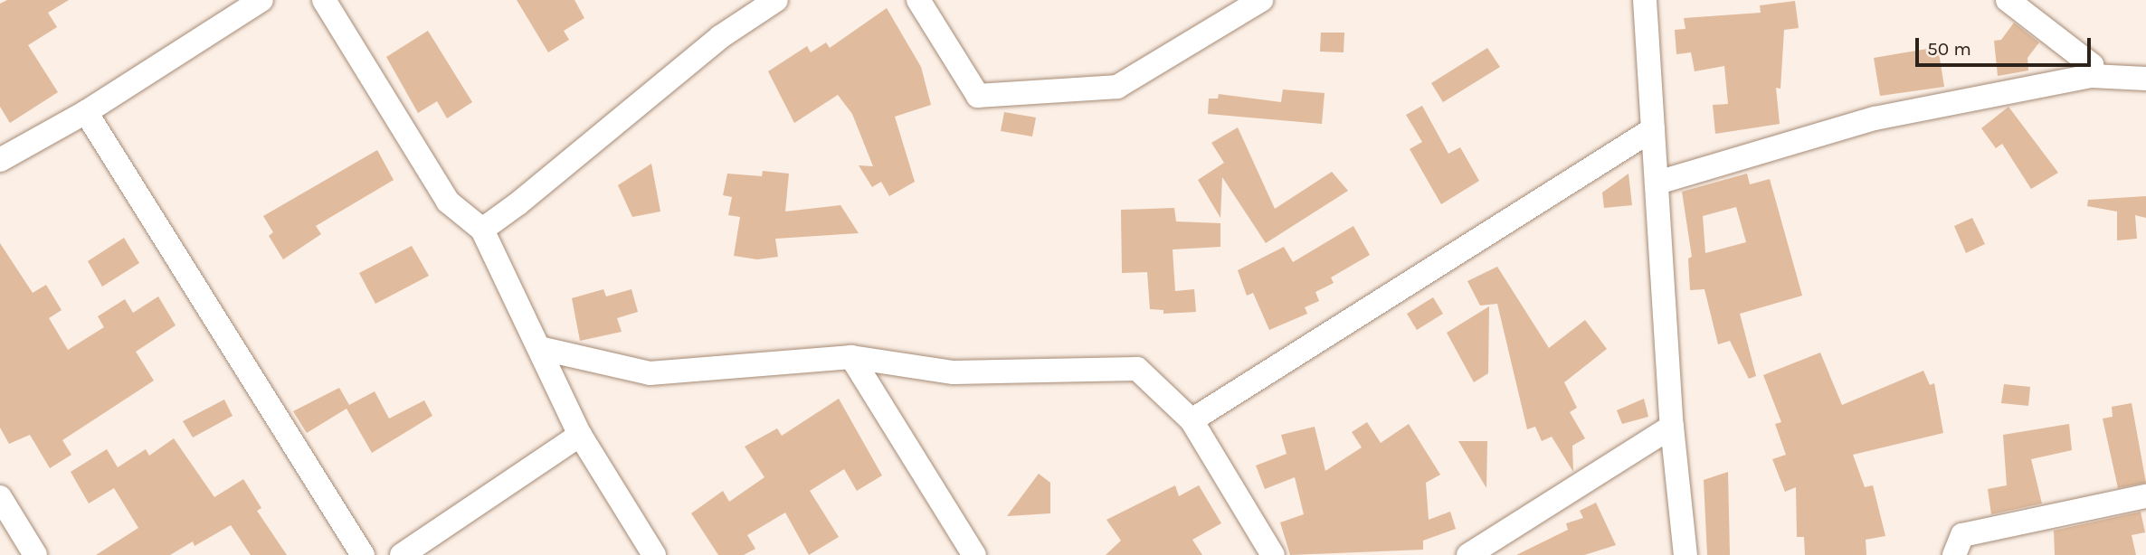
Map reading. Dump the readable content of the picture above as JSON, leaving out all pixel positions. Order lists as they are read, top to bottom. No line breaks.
{"scale_bar":"50 m"}
